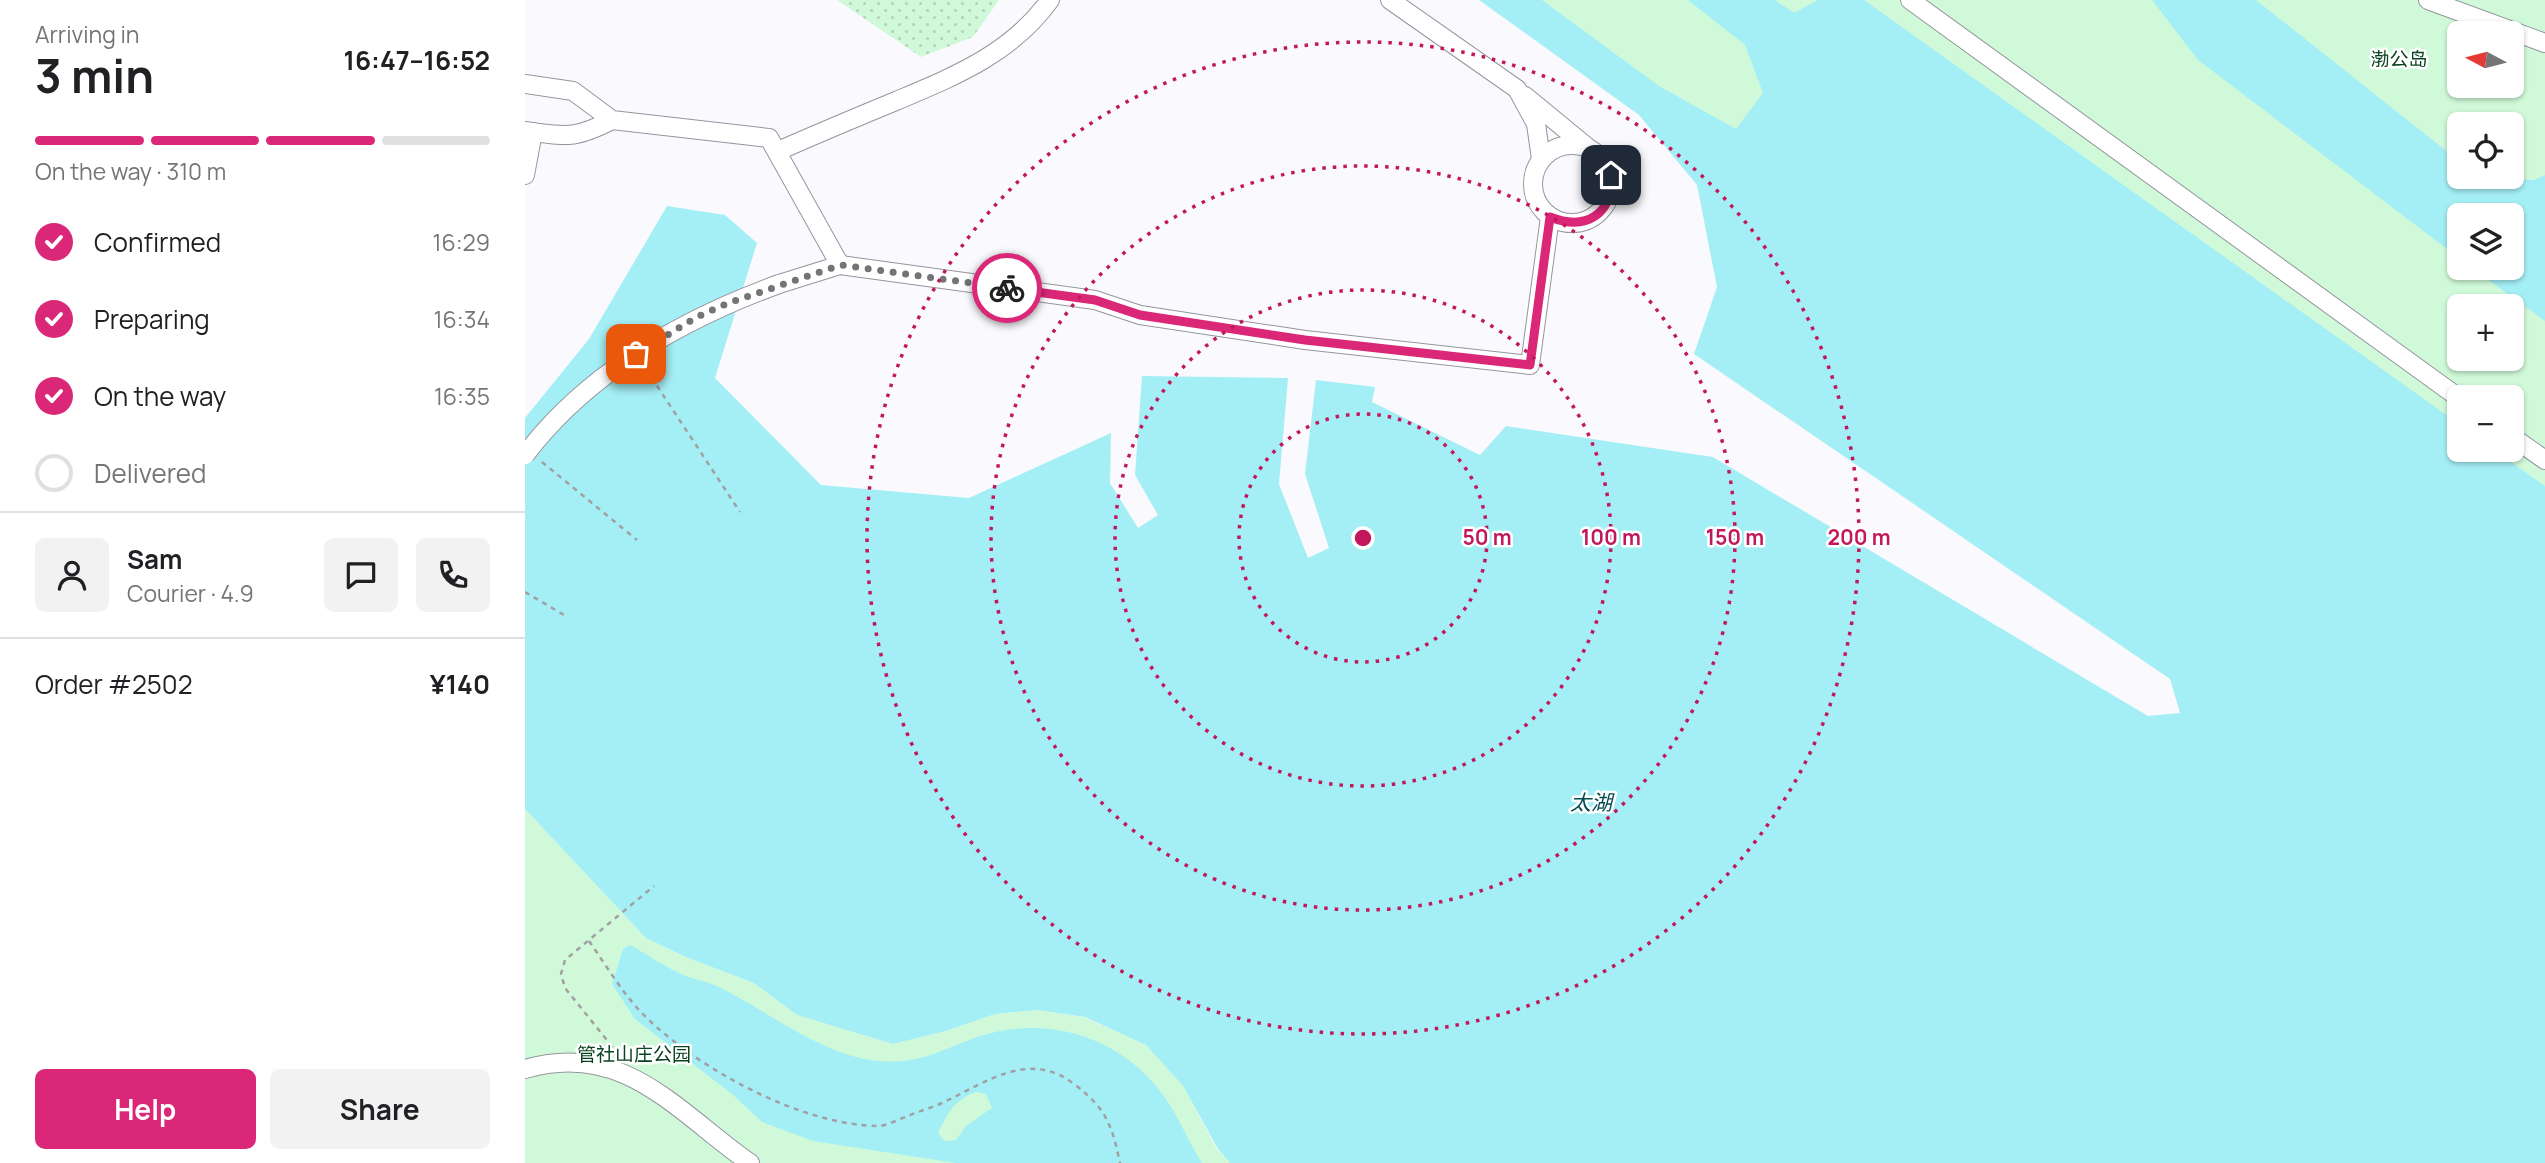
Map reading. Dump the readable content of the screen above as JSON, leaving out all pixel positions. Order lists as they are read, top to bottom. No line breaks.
{"water":["太湖"],"parks":["渤公岛","管社山庄公园"],"north":"left","page":{"heading":["3 min","Arriving in","16:47–16:52"],"panel":["Sam","Courier · 4.9","Order #2502","¥140"],"map_buttons":["+","−"],"bar":"On the way · 310 m","list":[["Confirmed","16:29"],["Preparing","16:34"],["On the way","16:35"],"Delivered"],"buttons":["Help","Share"]},"rings":["50 m","100 m","150 m","200 m"]}
